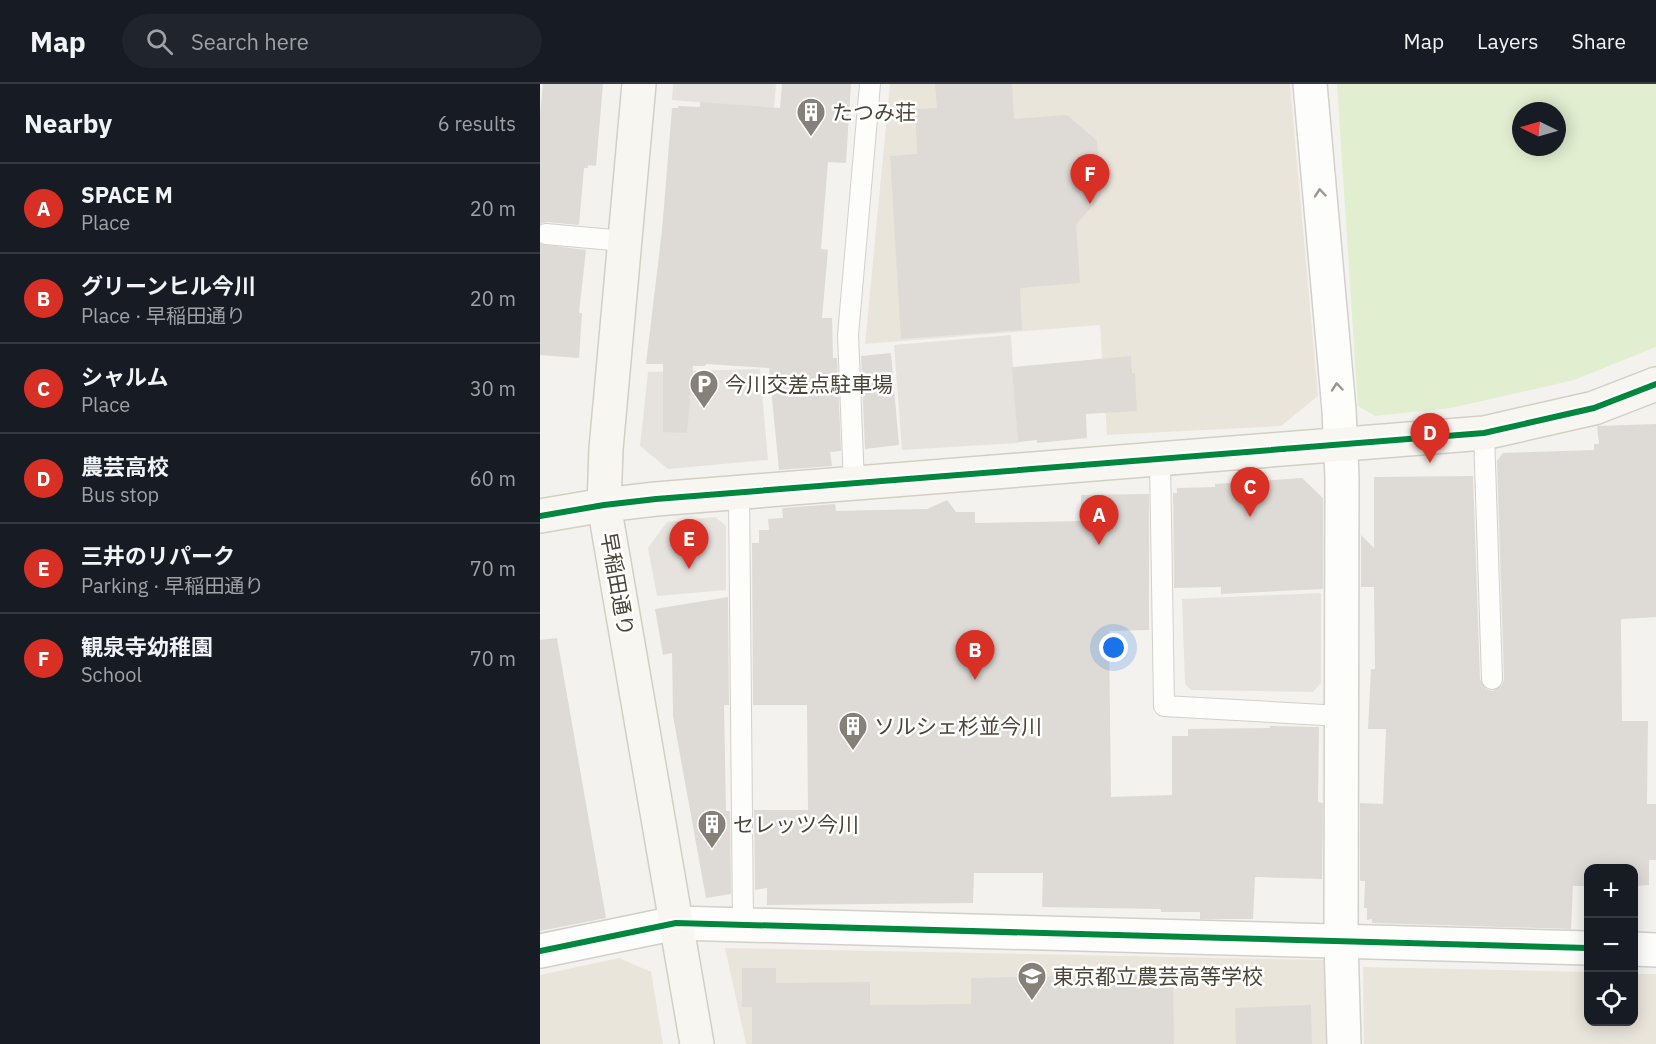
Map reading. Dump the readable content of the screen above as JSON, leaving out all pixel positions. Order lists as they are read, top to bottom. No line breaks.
{"streets":{"street":["早稲田通り"]},"places":{"building":["たつみ荘","ソルシェ杉並今川","セレッツ今川"],"parking":["今川交差点駐車場"],"school or university":["東京都立農芸高等学校"]},"north":"left","page":{"header":"Map","search":"Search here","nav":["Map","Layers","Share"],"heading":["Nearby","6 results"],"pins":["F","D","C","A","E","B"],"list":[{"mark":"A","name":"SPACE M","note":"Place","value":"20 m"},{"mark":"B","name":"グリーンヒル今川","note":"Place · 早稲田通り","value":"20 m"},{"mark":"C","name":"シャルム","note":"Place","value":"30 m"},{"mark":"D","name":"農芸高校","note":"Bus stop","value":"60 m"},{"mark":"E","name":"三井のリパーク","note":"Parking · 早稲田通り","value":"70 m"},{"mark":"F","name":"観泉寺幼稚園","note":"School","value":"70 m"}],"map_buttons":["+","−"]}}
